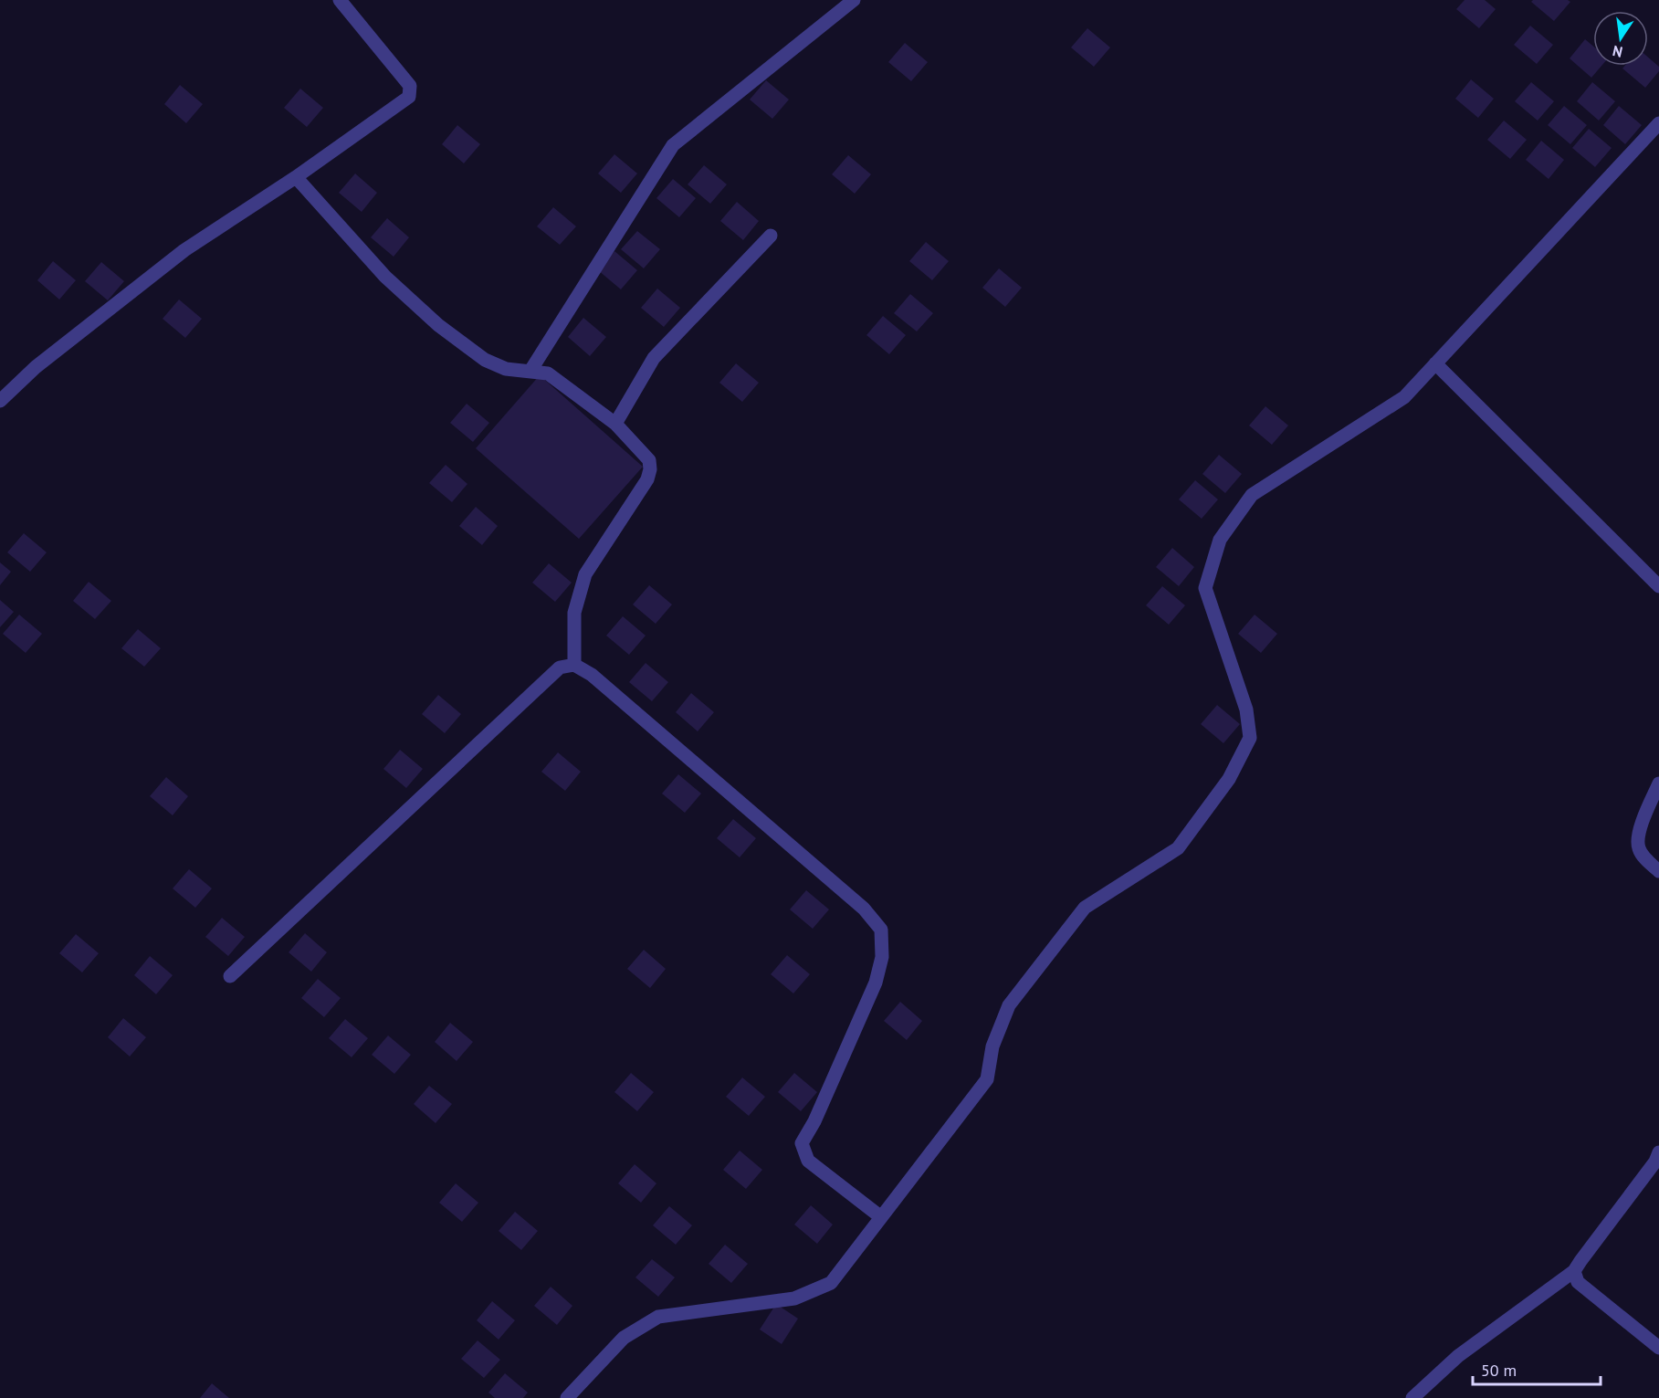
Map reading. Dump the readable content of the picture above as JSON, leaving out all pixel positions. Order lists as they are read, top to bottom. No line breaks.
{"scale_bar":"50 m","north":"bottom"}
